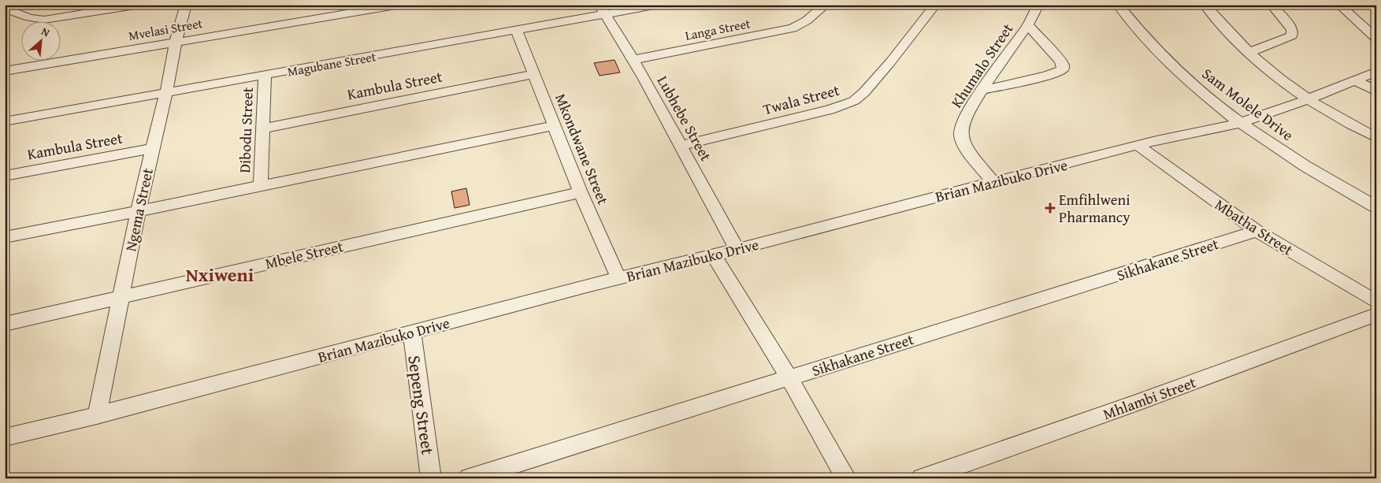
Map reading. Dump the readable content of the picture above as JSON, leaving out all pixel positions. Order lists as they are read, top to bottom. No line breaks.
{"streets":{"street":["Mvelasi Street","Langa Street","Magubane Street","Khumalo Street","Kambula Street","Twala Street","Sam Molele Drive","Lubhebe Street","Dibodu Street","Mkondwane Street","Brian Mazibuko Drive","Ngema Street","Mbatha Street","Mbele Street","Sikhakane Street","Mhlambi Street","Sepeng Street"]},"crossings":[["Mvelasi Street","Ngema Street"],["Langa Street","Lubhebe Street"],["Magubane Street","Lubhebe Street"],["Magubane Street","Dibodu Street"],["Magubane Street","Mkondwane Street"],["Magubane Street","Ngema Street"],["Khumalo Street","Brian Mazibuko Drive"],["Kambula Street","Dibodu Street"],["Kambula Street","Mkondwane Street"],["Kambula Street","Ngema Street"],["Twala Street","Lubhebe Street"],["Sam Molele Drive","Brian Mazibuko Drive"],["Lubhebe Street","Brian Mazibuko Drive"],["Mkondwane Street","Brian Mazibuko Drive"],["Mkondwane Street","Mbele Street"],["Brian Mazibuko Drive","Ngema Street"],["Brian Mazibuko Drive","Mbatha Street"],["Brian Mazibuko Drive","Sepeng Street"],["Ngema Street","Mbele Street"],["Mbatha Street","Sikhakane Street"]],"districts":["Nxiweni"],"places":{"health":["Emfihlweni Pharmancy"]},"north":"top right"}
